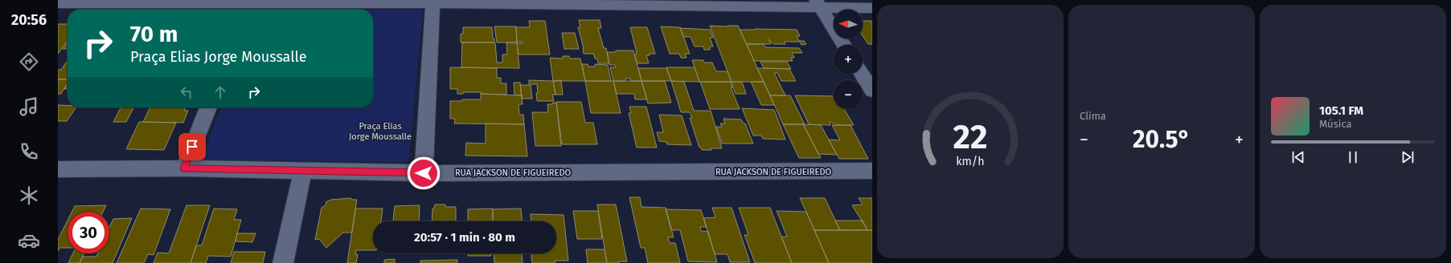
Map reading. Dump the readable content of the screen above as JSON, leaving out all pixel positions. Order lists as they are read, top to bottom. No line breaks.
{"streets":{"street":["RUA JACKSON DE FIGUEIREDO"]},"parks":["Praça Elias Jorge Moussalle"],"north":"left","page":{"tabs":"20:56","tile":"Clima","map_buttons":["+","−"],"turn":["70 m","Praça Elias Jorge Moussalle"],"song":["105.1 FM","Música"],"heat":["−","20.5°","+"],"limit":"30","trip":"20:57 · 1 min · 80 m","gauge":["22","km/h"]}}
